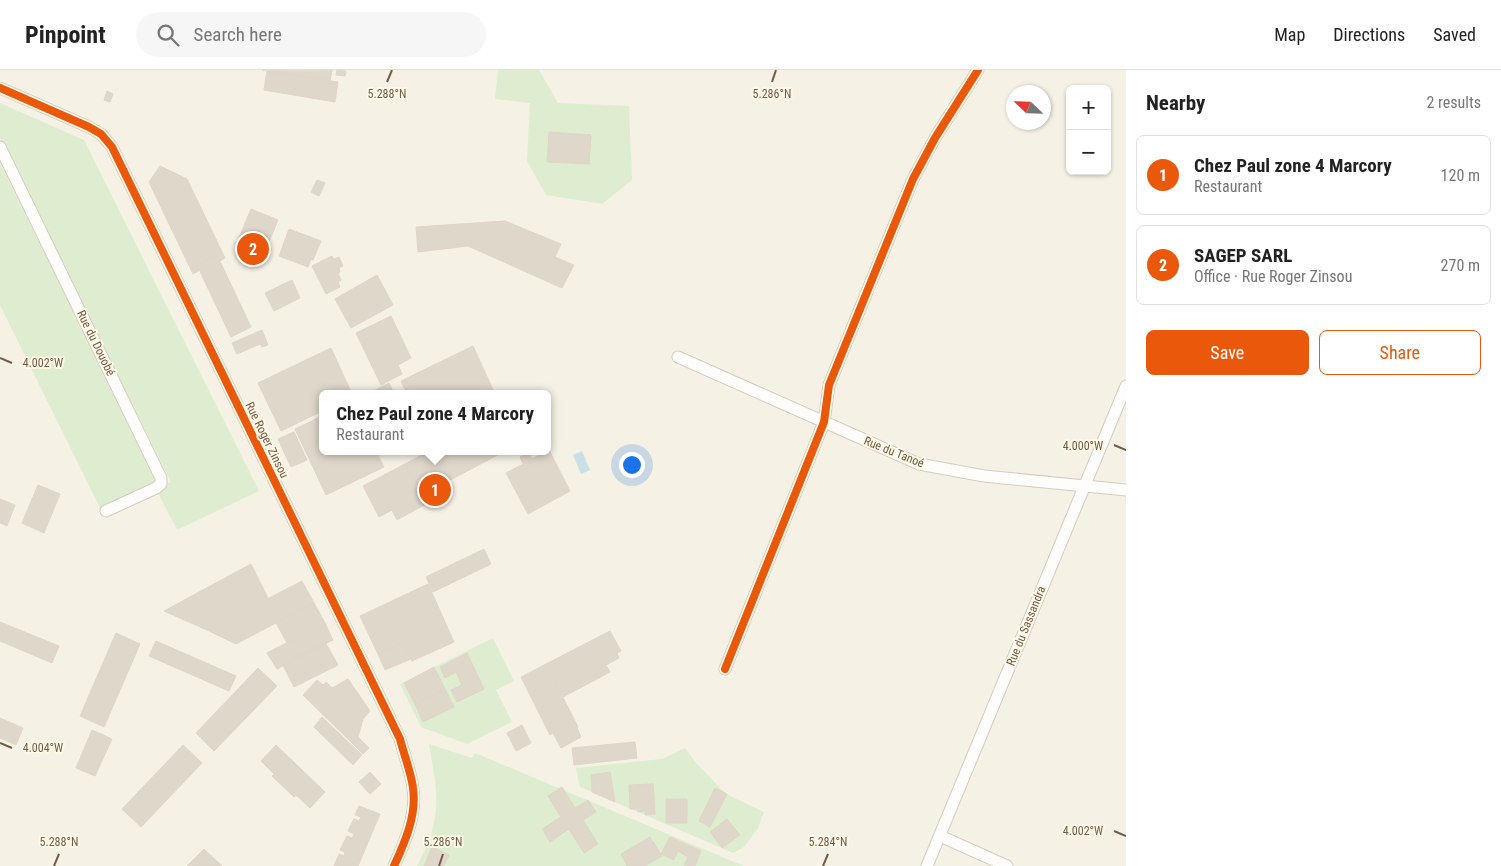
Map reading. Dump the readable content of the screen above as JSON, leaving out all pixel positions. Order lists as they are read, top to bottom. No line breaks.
{"streets":{"street":["Rue du Douobé","Rue Roger Zinsou","Rue du Tanoé","Rue du Sassandra"]},"crossings":[["Rue du Tanoé","Rue du Sassandra"]],"north":"top left","page":{"header":"Pinpoint","search":"Search here","nav":["Map","Directions","Saved"],"heading":["Nearby","2 results"],"map_buttons":["+","−"],"list":[{"mark":"1","name":"Chez Paul zone 4 Marcory","note":"Restaurant","value":"120 m"},{"mark":"2","name":"SAGEP SARL","note":"Office · Rue Roger Zinsou","value":"270 m"}],"pins":["2","1"],"buttons":["Save","Share"],"popup":["Chez Paul zone 4 Marcory","Restaurant"]},"coordinates":["5.288°N","5.286°N","4.002°W","4.000°W","4.004°W","5.284°N"]}
